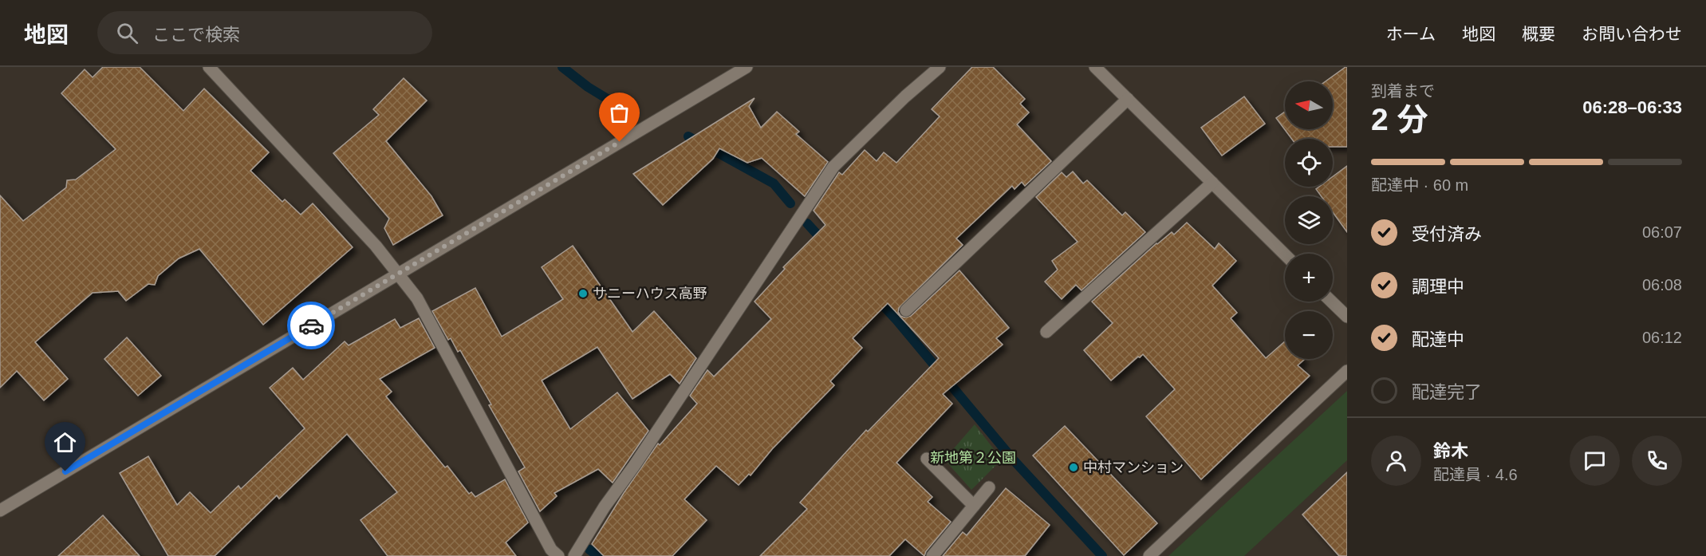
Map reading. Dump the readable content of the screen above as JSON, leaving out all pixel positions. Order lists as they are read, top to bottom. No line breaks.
{"parks":["新地第２公園"],"places":["サニーハウス高野","中村マンション"],"north":"left","page":{"header":"地図","search":"ここで検索","nav":["ホーム","地図","概要","お問い合わせ"],"heading":["2 分","到着まで","06:28–06:33"],"panel":["鈴木","配達員 · 4.6"],"map_buttons":["+","−"],"bar":"配達中 · 60 m","list":[["受付済み","06:07"],["調理中","06:08"],["配達中","06:12"],"配達完了"]}}
